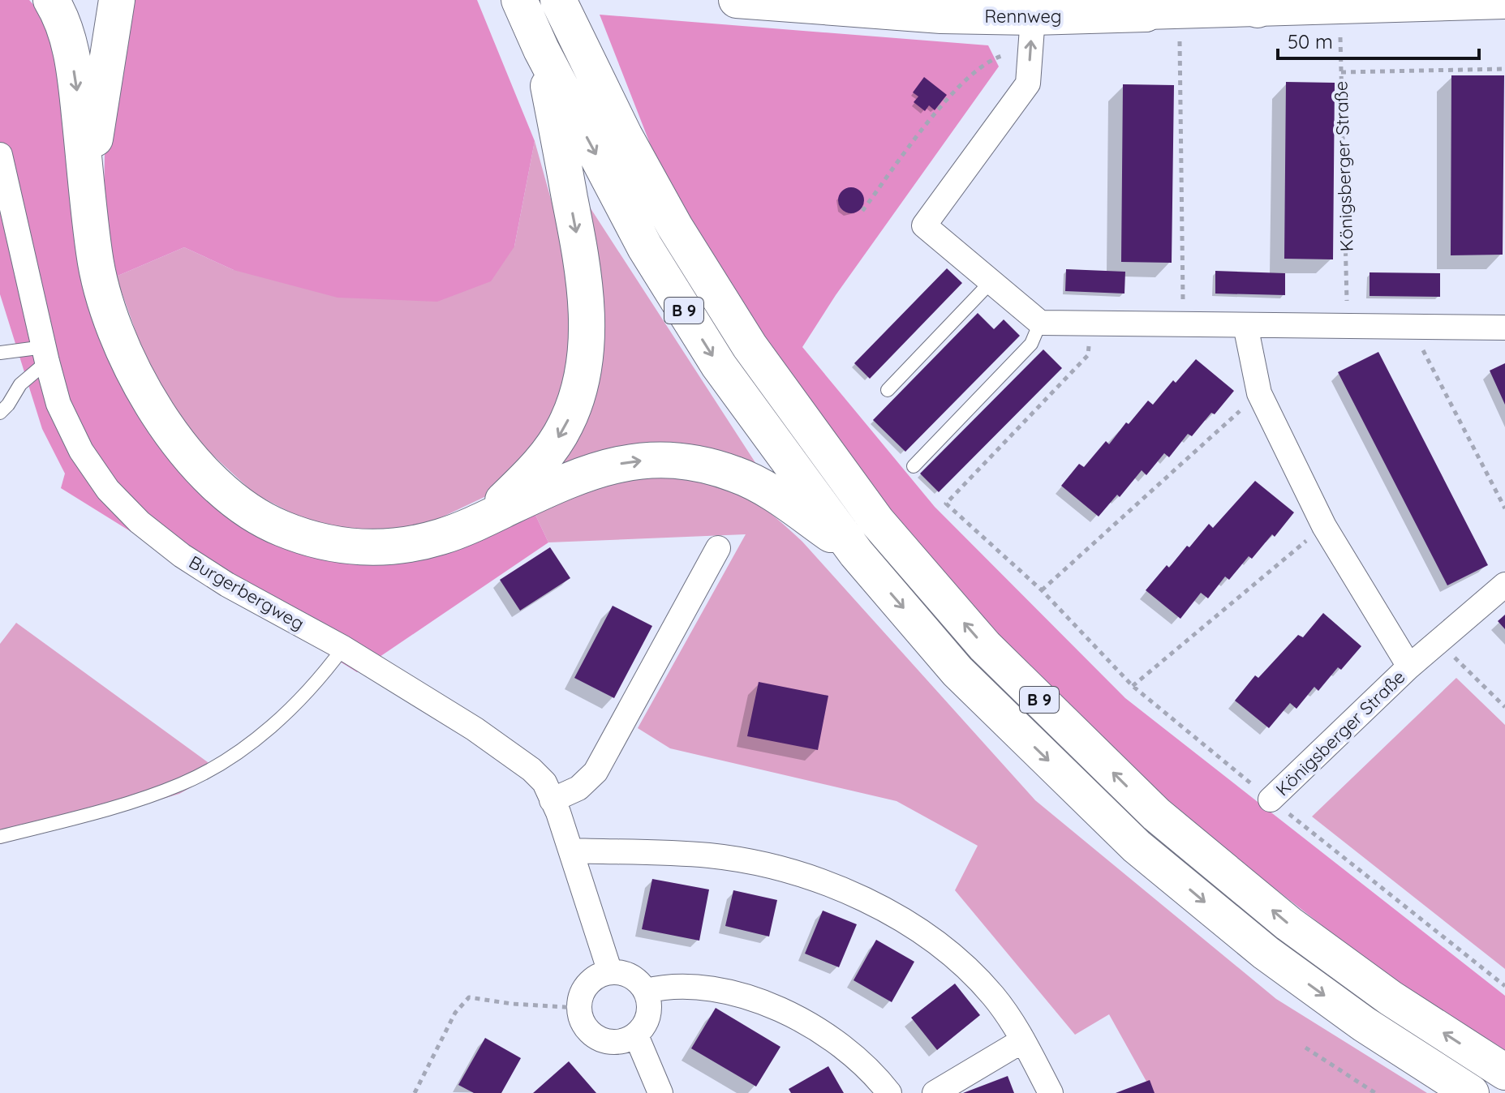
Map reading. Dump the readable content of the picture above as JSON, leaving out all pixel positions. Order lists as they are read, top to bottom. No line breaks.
{"streets":{"main road":["Rennweg","B 9"],"street":["Königsberger Straße","Burgerbergweg"]},"crossings":[["Rennweg","Königsberger Straße"]],"scale_bar":"50 m"}
